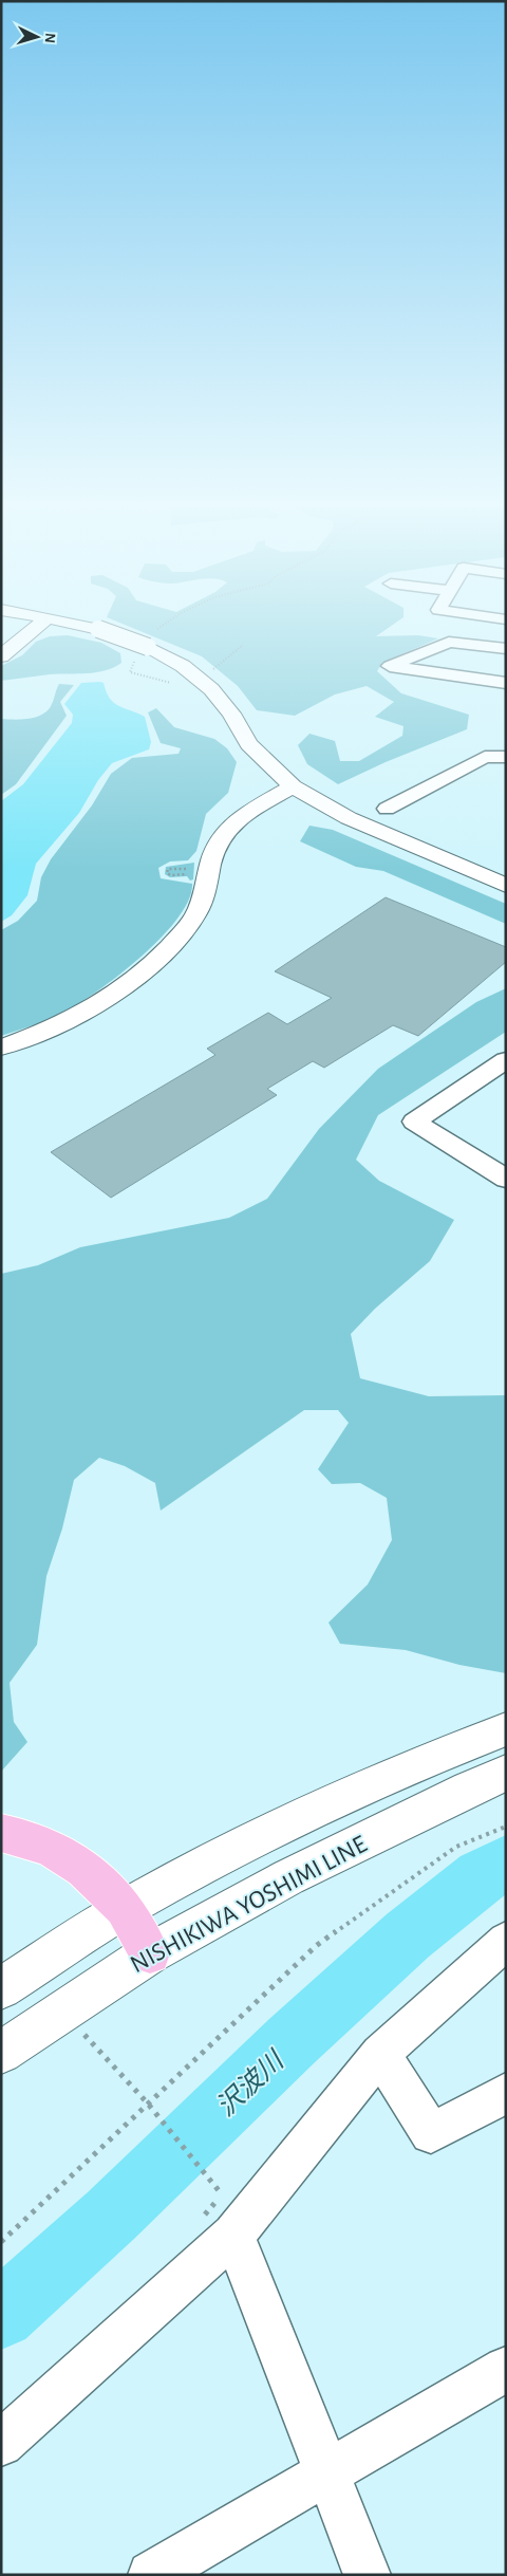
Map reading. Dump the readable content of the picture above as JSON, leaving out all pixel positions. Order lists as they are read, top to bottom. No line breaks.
{"streets":{"street":["NISHIKIWA YOSHIMI LINE"]},"water":["沢波川"],"north":"right"}
